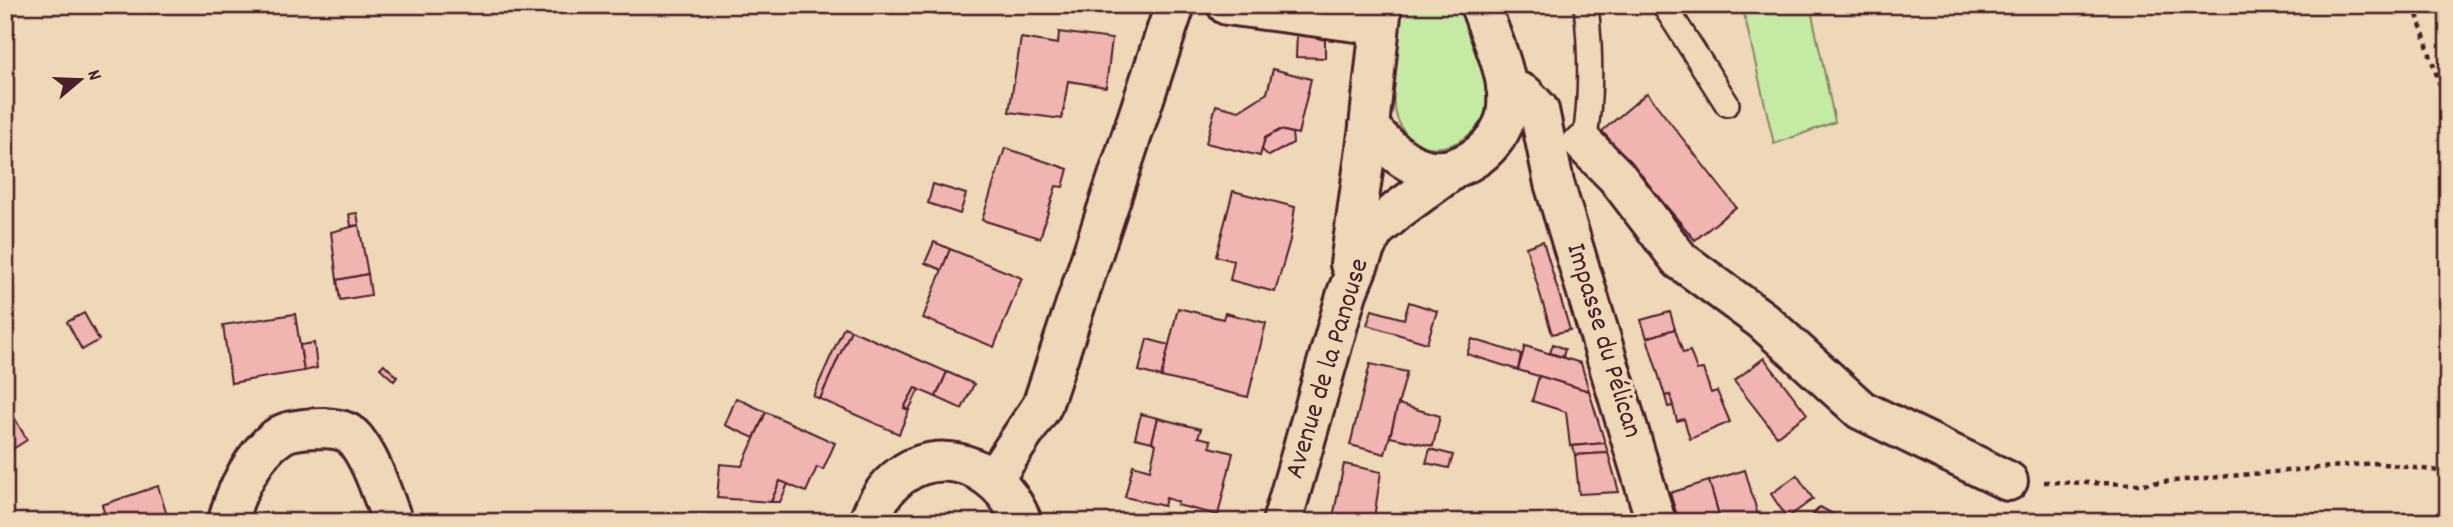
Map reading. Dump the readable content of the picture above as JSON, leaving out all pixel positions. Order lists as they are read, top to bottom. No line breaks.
{"streets":{"street":["Impasse du Pélican","Avenue de la Panouse"]},"north":"right"}
